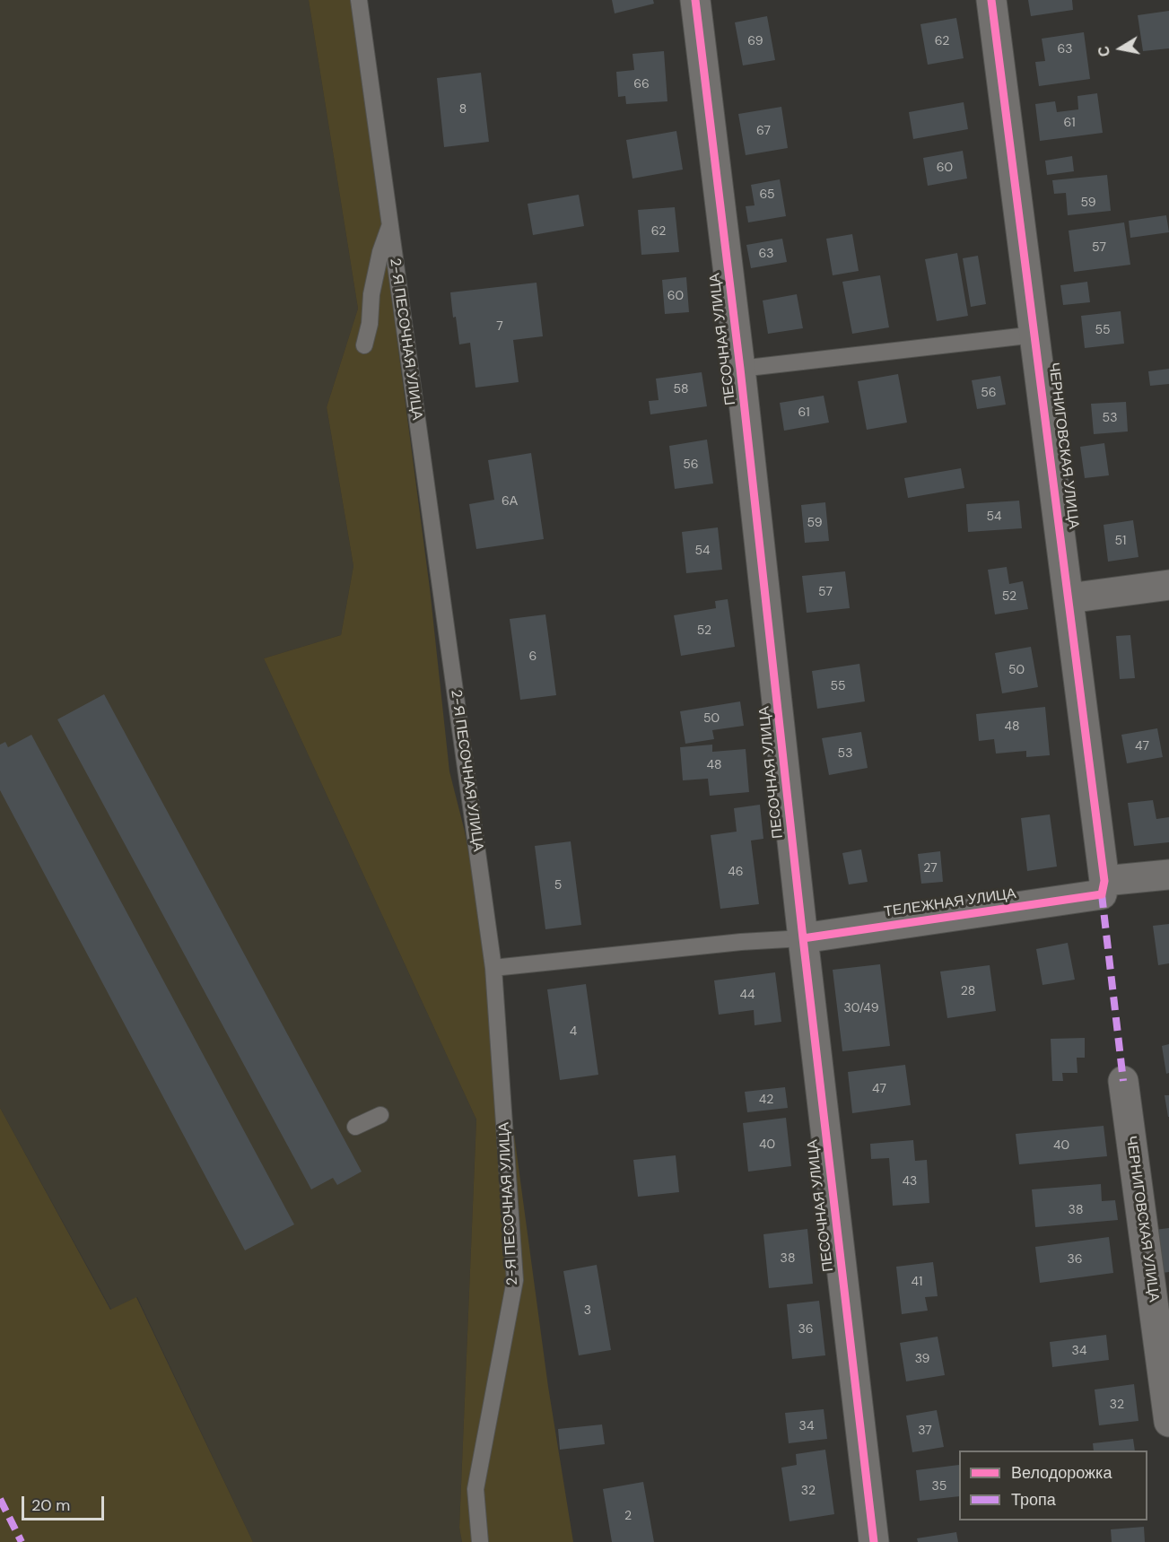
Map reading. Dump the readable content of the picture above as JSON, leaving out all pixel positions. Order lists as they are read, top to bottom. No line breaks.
{"streets":{"street":["ПЕСОЧНАЯ УЛИЦА","ЧЕРНИГОВСКАЯ УЛИЦА","ТЕЛЕЖНАЯ УЛИЦА"],"lane":["2-Я ПЕСОЧНАЯ УЛИЦА"]},"crossings":[["2-Я ПЕСОЧНАЯ УЛИЦА","ТЕЛЕЖНАЯ УЛИЦА"],["ПЕСОЧНАЯ УЛИЦА","ТЕЛЕЖНАЯ УЛИЦА"],["ЧЕРНИГОВСКАЯ УЛИЦА","ТЕЛЕЖНАЯ УЛИЦА"]],"house_numbers":["69","62","63","66","8","61","67","60","65","59","62","57","63","60","7","55","58","56","61","53","56","6А","54","59","51","54","57","52","52","6","50","55","50","48","47","53","48","27","46","5","28","44","30/49","4","47","42","40","40","43","38","38","36","41","3","36","34","39","32","34","37","35","32","2"],"legend":["Велодорожка","Тропа"],"scale_bar":"20 m","north":"left"}
